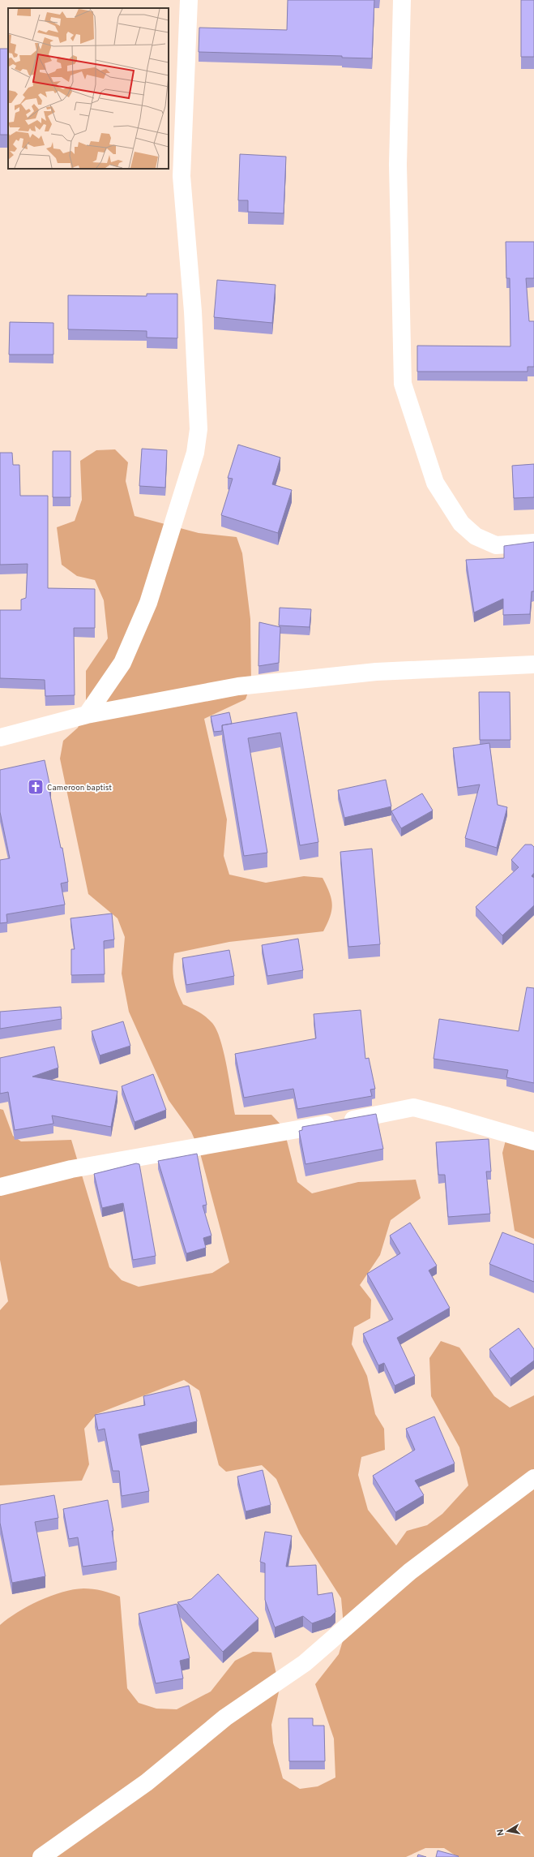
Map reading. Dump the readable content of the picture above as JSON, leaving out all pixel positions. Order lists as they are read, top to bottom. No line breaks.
{"places":{"church":["Cameroon baptist"]},"north":"left"}
